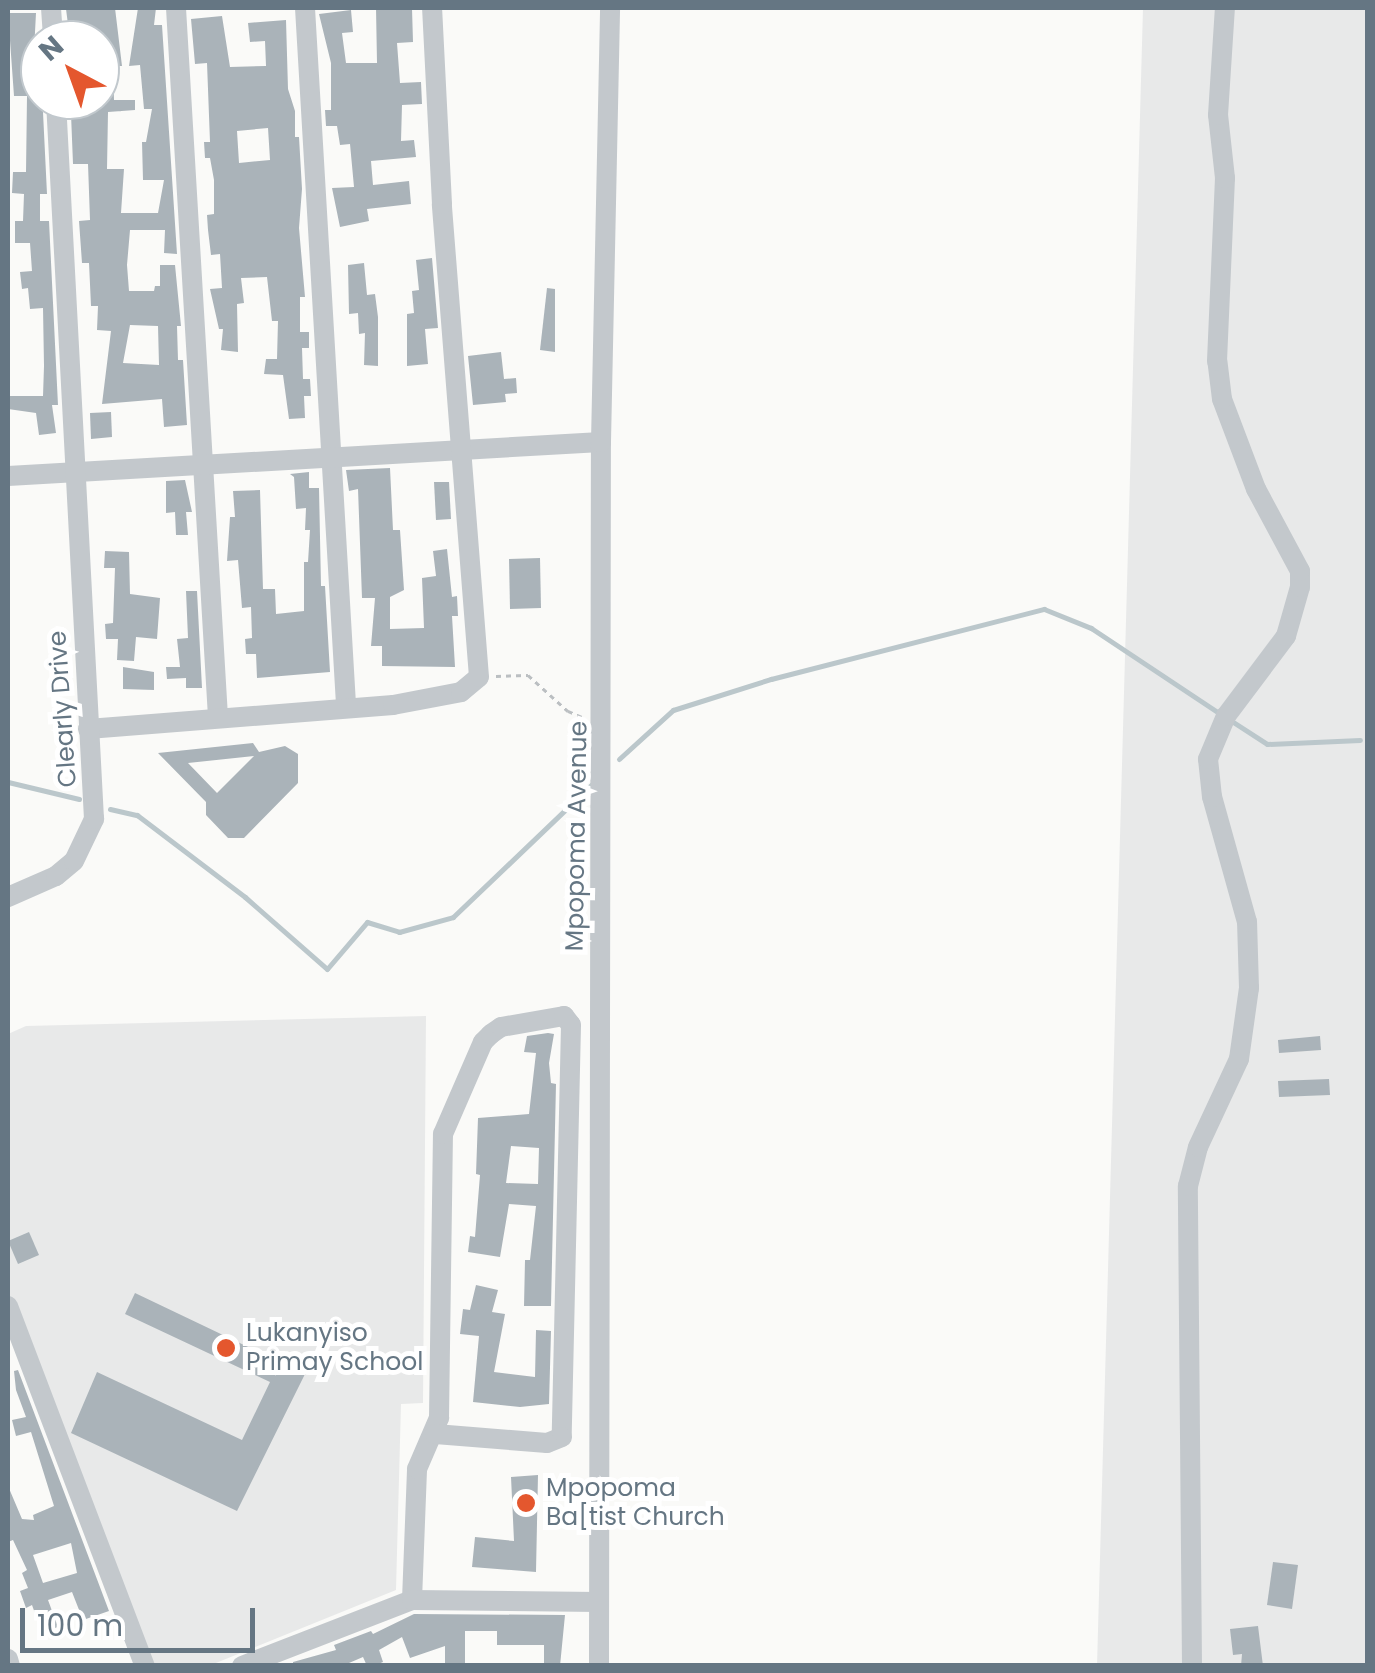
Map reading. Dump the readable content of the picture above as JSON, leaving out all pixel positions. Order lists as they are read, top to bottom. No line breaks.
{"streets":{"street":["Clearly Drive","Mpopoma Avenue"]},"places":["Lukanyiso Primay School","Mpopoma Ba[tist Church"],"scale_bar":"100 m","north":"top left"}
